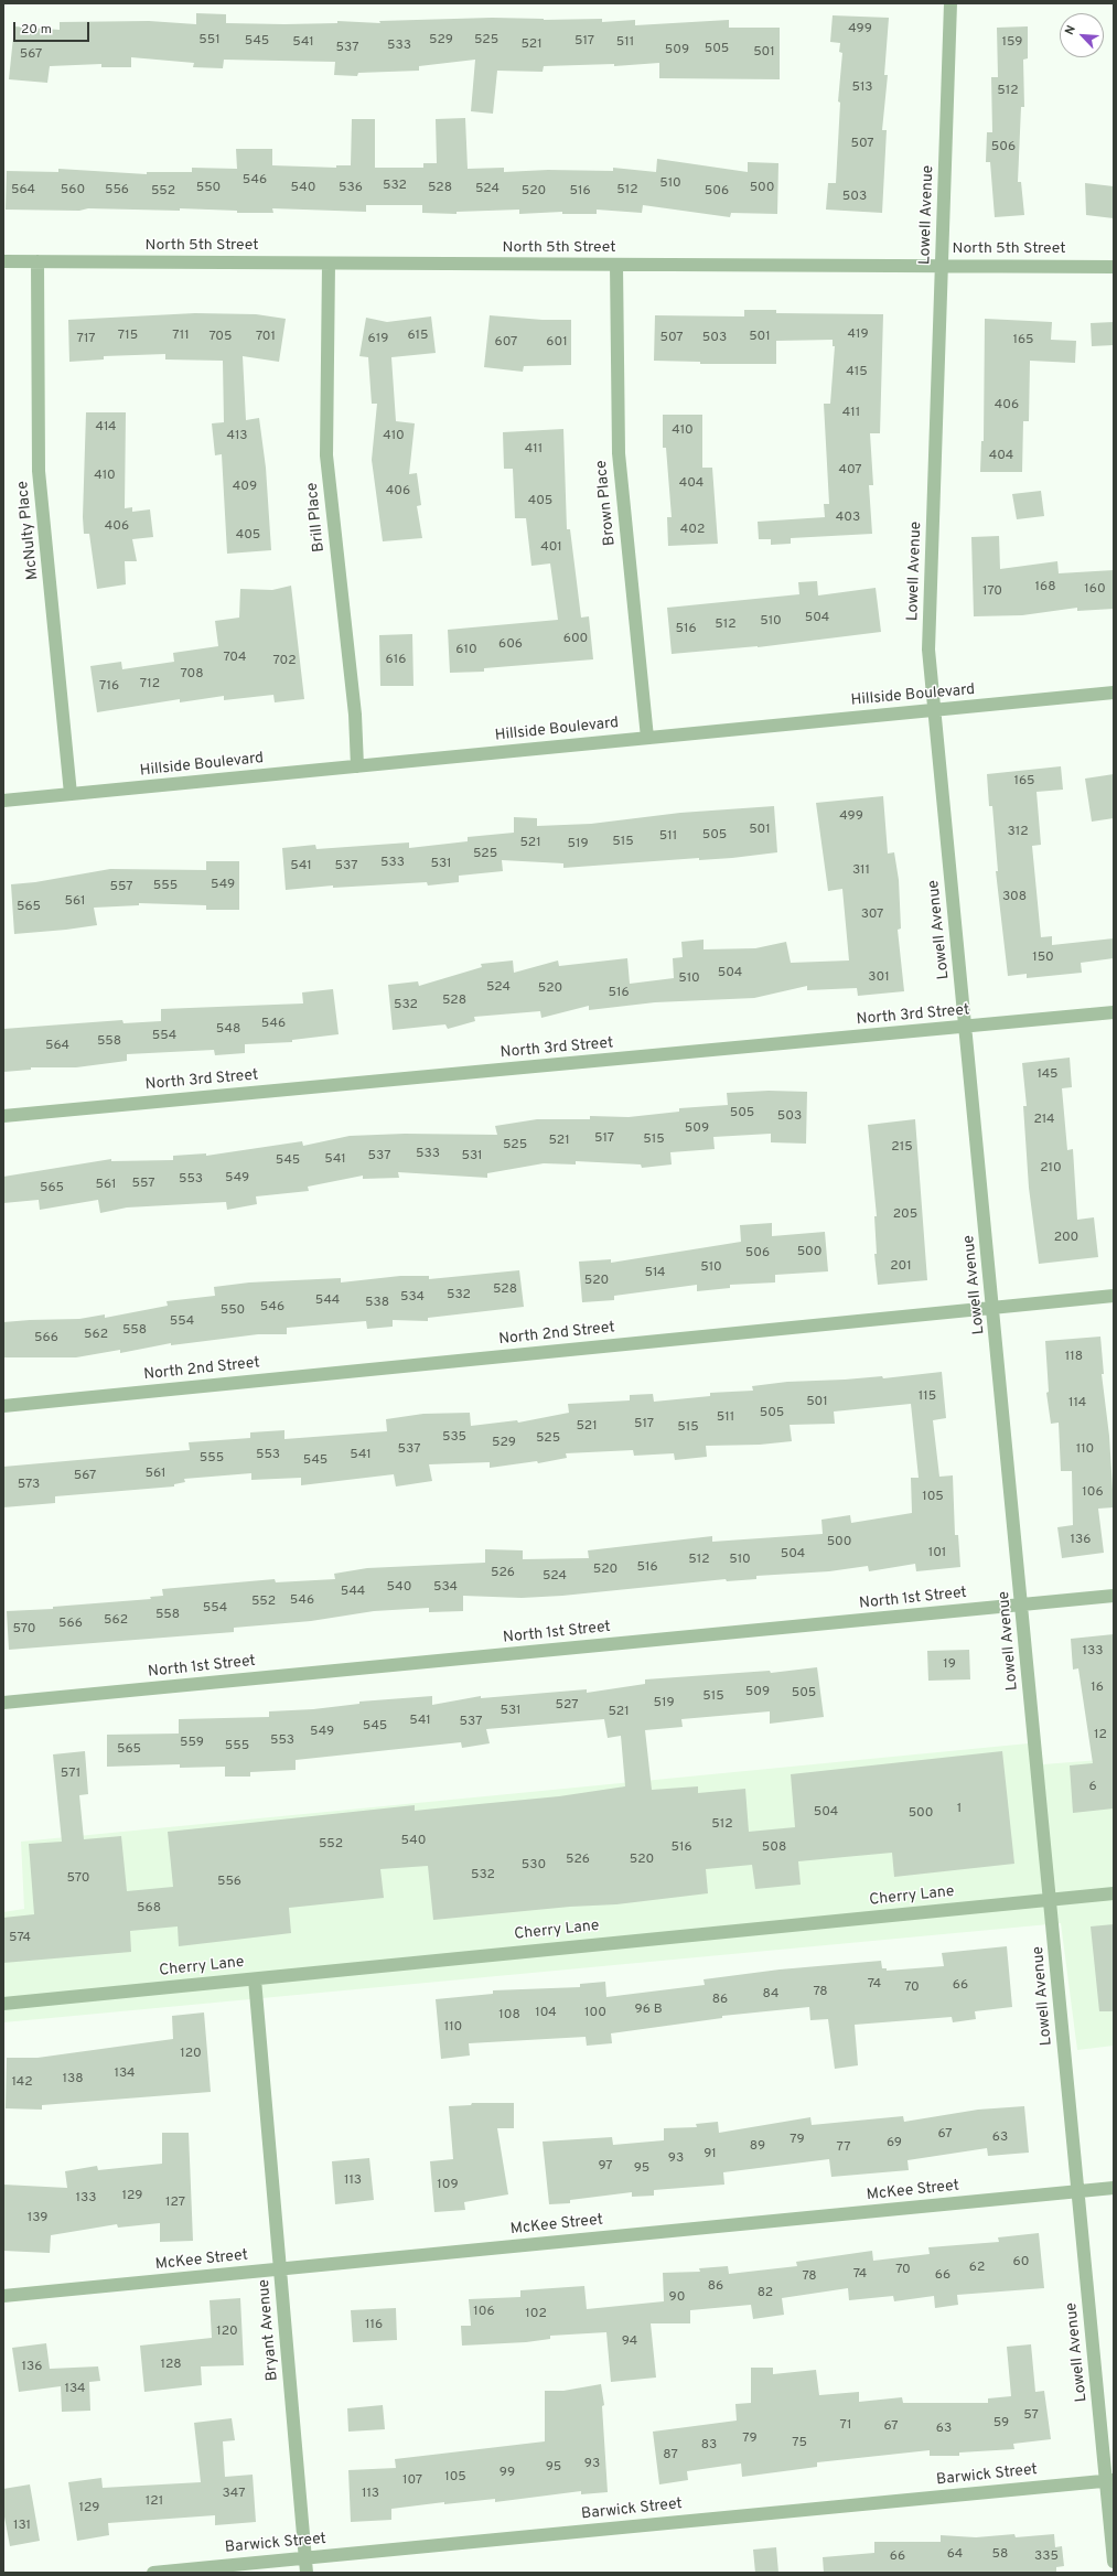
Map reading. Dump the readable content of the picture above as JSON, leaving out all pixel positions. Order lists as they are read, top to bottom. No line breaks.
{"streets":{"street":["Lowell Avenue","North 5th Street","Brown Place","Brill Place","McNulty Place","Hillside Boulevard","North 3rd Street","North 2nd Street","North 1st Street","Cherry Lane","McKee Street","Bryant Avenue","Barwick Street"]},"crossings":[["Lowell Avenue","North 5th Street"],["Lowell Avenue","Hillside Boulevard"],["Lowell Avenue","North 3rd Street"],["Lowell Avenue","North 2nd Street"],["Lowell Avenue","North 1st Street"],["Lowell Avenue","Cherry Lane"],["Lowell Avenue","McKee Street"],["Lowell Avenue","Barwick Street"],["North 5th Street","Brown Place"],["North 5th Street","Brill Place"],["North 5th Street","McNulty Place"],["Brown Place","Hillside Boulevard"],["Brill Place","Hillside Boulevard"],["McNulty Place","Hillside Boulevard"],["Cherry Lane","Bryant Avenue"],["McKee Street","Bryant Avenue"],["Bryant Avenue","Barwick Street"]],"house_numbers":["499","551","529","525","545","517","541","511","159","521","533","537","505","509","501","567","513","512","507","506","546","510","532","550","540","536","528","500","524","564","560","556","512","552","520","516","506","503","419","715","711","615","705","701","501","507","503","717","619","165","607","601","415","406","411","414","410","413","410","411","404","407","410","404","409","406","405","403","406","402","405","401","168","160","170","504","510","512","516","600","606","610","704","616","702","708","712","716","165","499","501","312","505","511","515","521","519","525","533","531","541","537","311","549","555","557","308","561","565","307","150","504","301","510","524","520","516","528","532","546","548","554","558","564","145","505","503","214","509","517","515","521","525","215","533","537","531","541","545","210","549","553","557","561","565","205","200","500","506","201","510","514","520","528","532","534","544","538","546","550","554","558","562","566","118","115","501","114","505","511","517","521","515","535","525","529","537","110","553","541","555","545","561","567","573","106","105","136","500","101","504","512","510","516","520","526","524","540","534","544","546","552","554","558","562","566","570","133","19","16","509","505","515","519","527","531","521","541","537","545","549","12","553","559","555","565","571","6","1","504","500","512","540","552","516","508","526","520","530","532","570","556","568","574","74","66","70","78","84","86","96 B","104","100","108","110","120","134","138","142","67","63","79","69","89","77","91","93","97","95","113","109","129","133","127","139","60","62","70","74","66","78","86","82","90","106","102","116","120","94","128","136","134","57","59","71","67","63","79","75","83","87","93","95","99","105","107","347","113","121","129","131","64","58","66","335"],"scale_bar":"20 m","north":"top left"}
